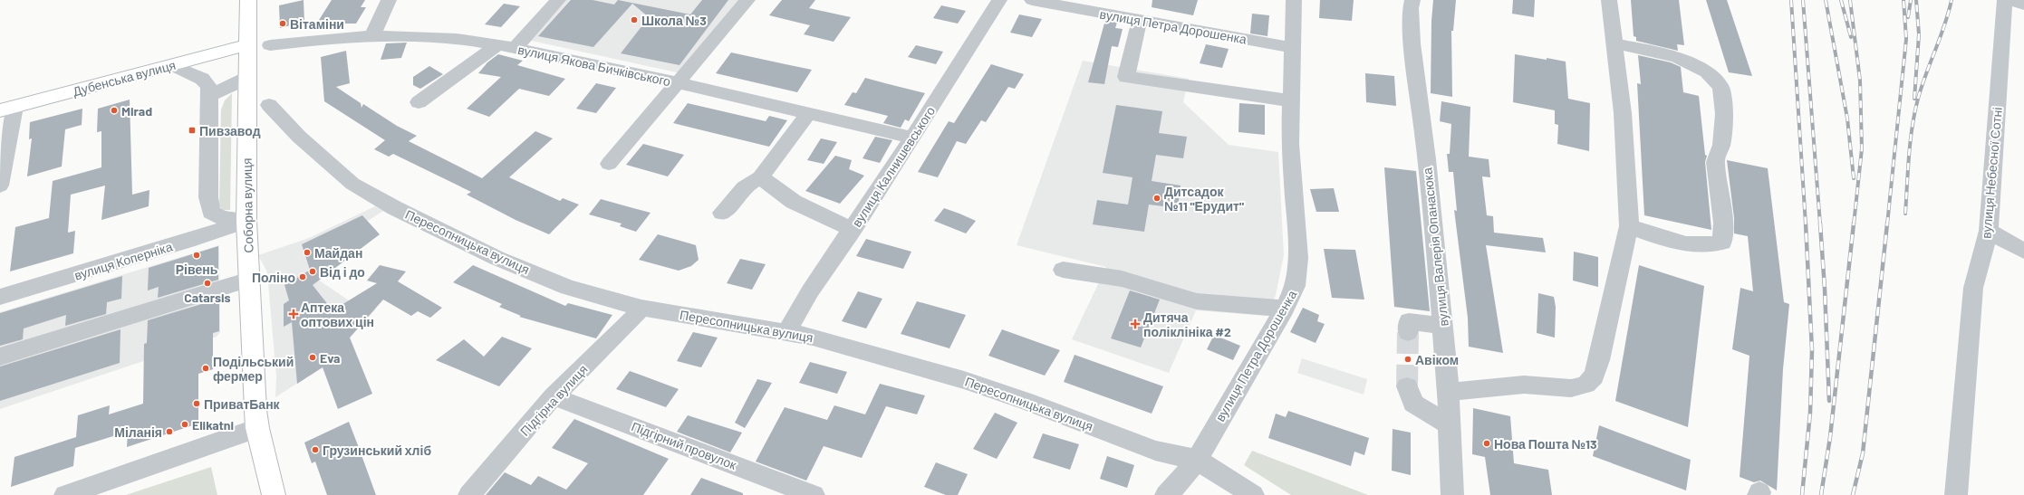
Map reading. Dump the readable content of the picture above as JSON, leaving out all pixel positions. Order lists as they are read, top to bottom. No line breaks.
{"streets":{"main road":["Дубенська вулиця","Соборна вулиця"],"street":["вулиця Петра Дорошенка","вулиця Якова Бичківського","вулиця Калнишевського","вулиця Небесної Сотні","Пересопницька вулиця","вулиця Валерія Опанасюка","вулиця Коперніка","Підгірна вулиця","Підгірний провулок"]},"crossings":[["вулиця Петра Дорошенка","Пересопницька вулиця"],["вулиця Якова Бичківського","вулиця Калнишевського"],["Дубенська вулиця","Соборна вулиця"],["вулиця Калнишевського","Пересопницька вулиця"],["Соборна вулиця","вулиця Коперніка"],["Пересопницька вулиця","Підгірна вулиця"],["Підгірна вулиця","Підгірний провулок"]],"places":{"other":["Школа №3","Вітаміни","Mirad","Дитсадок №11 \"Ерудит\"","Майдан","Рівень","Від і до","Поліно","Catarsis","Eva","Авіком","Подільський фермер","ПриватБанк","Elikatni","Міланія","Нова Пошта №13","Грузинський хліб"],"transit":["Пивзавод"],"health":["Аптека оптових цін","Дитяча поліклініка #2"]}}
